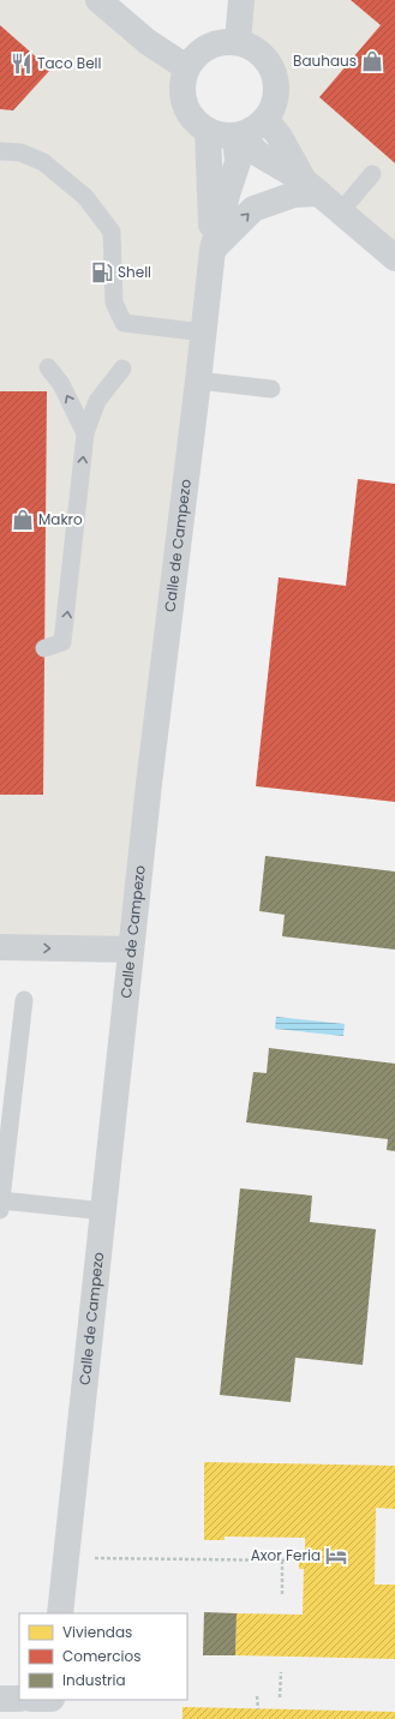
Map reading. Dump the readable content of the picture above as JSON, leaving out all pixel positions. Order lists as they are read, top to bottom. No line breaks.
{"streets":{"street":["Calle de Campezo"]},"places":{"shop":["Bauhaus","Makro"],"restaurant":["Taco Bell"],"fuel station":["Shell"],"hotel":["Axor Feria"]},"legend":["Viviendas","Comercios","Industria"]}
